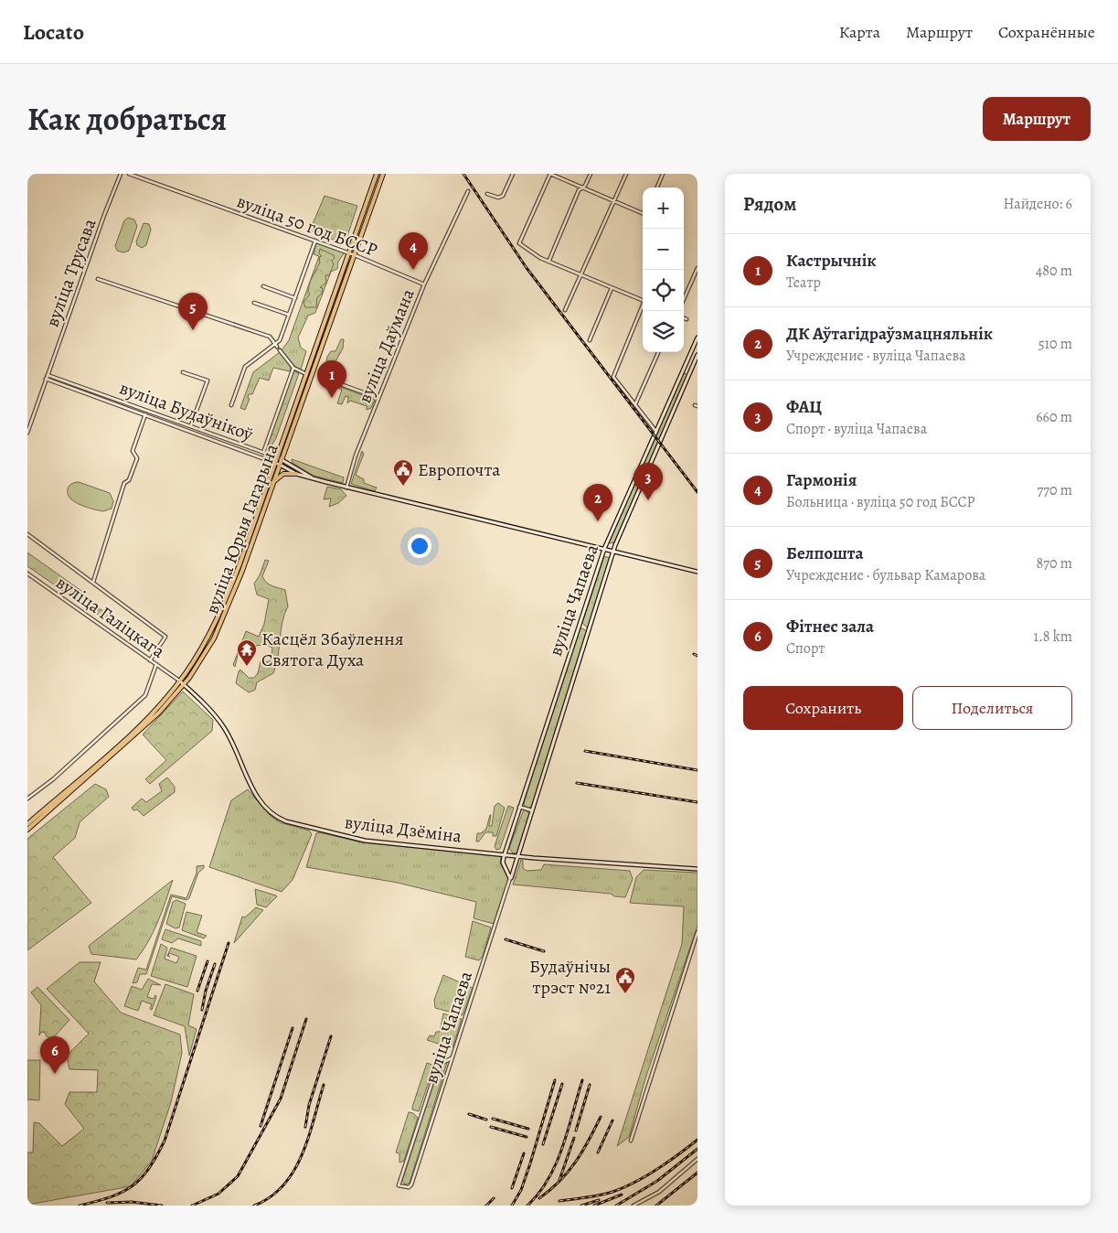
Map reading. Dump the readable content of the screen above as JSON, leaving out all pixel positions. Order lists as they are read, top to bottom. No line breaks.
{"streets":{"main road":["вуліца Будаўнікоў","вуліца Юрыя Гагарына","вуліца Чапаева","вуліца Дзёміна"],"street":["вуліца 50 год БССР","вуліца Трусава","вуліца Даўмана","вуліца Галіцкага"]},"crossings":[["вуліца 50 год БССР","вуліца Даўмана"],["вуліца 50 год БССР","вуліца Юрыя Гагарына"],["вуліца Трусава","вуліца Будаўнікоў"],["вуліца Даўмана","вуліца Будаўнікоў"],["вуліца Будаўнікоў","вуліца Юрыя Гагарына"],["вуліца Будаўнікоў","вуліца Чапаева"],["вуліца Юрыя Гагарына","вуліца Галіцкага"],["вуліца Юрыя Гагарына","вуліца Дзёміна"],["вуліца Чапаева","вуліца Дзёміна"],["вуліца Галіцкага","вуліца Дзёміна"]],"places":{"public building":["Европочта","Будаўнічы трэст №21"],"temple":["Касцёл Збаўлення Святога Духа"]},"page":{"header":"Locato","nav":["Карта","Маршрут","Сохранённые"],"title":"Как добраться","buttons":["Маршрут",["Сохранить","Поделиться"]],"heading":["Рядом","Найдено: 6"],"map_buttons":["+","−"],"pins":["4","5","1","3","2","6"],"list":[{"mark":"1","name":"Кастрычнік","note":"Театр","value":"480 m"},{"mark":"2","name":"ДК Аўтагідраўзмацняльнік","note":"Учреждение · вуліца Чапаева","value":"510 m"},{"mark":"3","name":"ФАЦ","note":"Спорт · вуліца Чапаева","value":"660 m"},{"mark":"4","name":"Гармонія","note":"Больница · вуліца 50 год БССР","value":"770 m"},{"mark":"5","name":"Белпошта","note":"Учреждение · бульвар Камарова","value":"870 m"},{"mark":"6","name":"Фітнес зала","note":"Спорт","value":"1.8 km"}]}}
